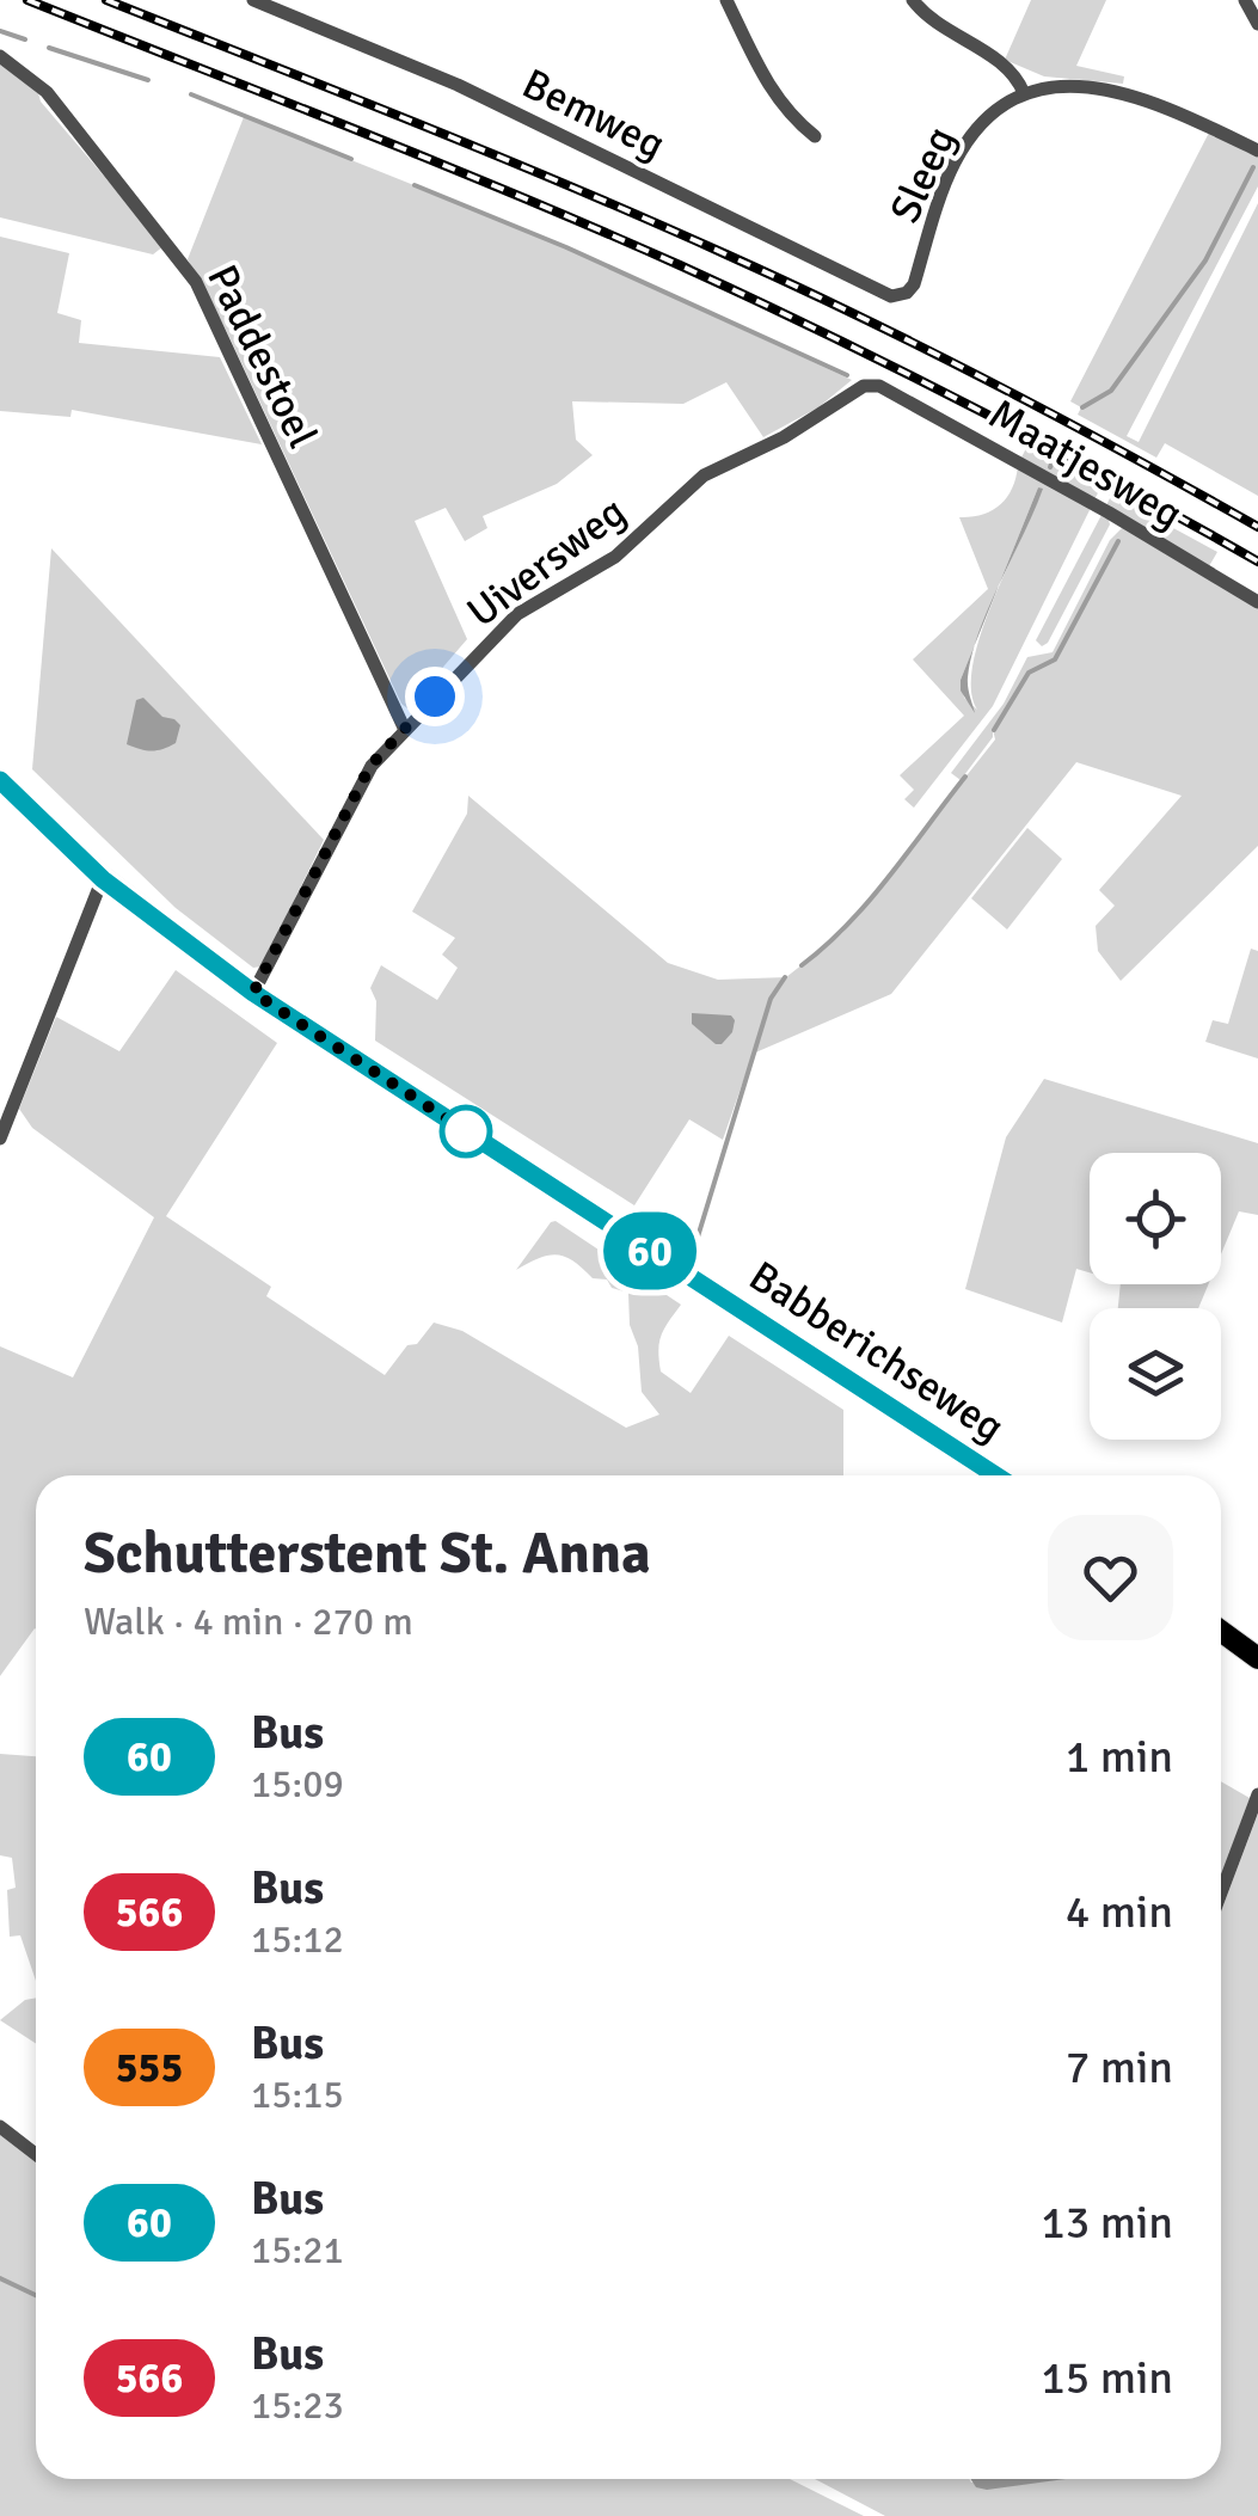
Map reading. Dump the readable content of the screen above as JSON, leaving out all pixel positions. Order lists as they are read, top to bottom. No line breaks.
{"streets":{"main road":["Babberichseweg"],"street":["Bemweg","Sleeg","Paddestoel","Maatjesweg","Uiversweg"]},"crossings":[["Bemweg","Sleeg"],["Paddestoel","Uiversweg"],["Maatjesweg","Uiversweg"],["Uiversweg","Babberichseweg"]],"lines":["bus line 60"],"page":{"on_map":"60","heading":["Schutterstent St. Anna","Walk · 4 min · 270 m"],"list":[{"mark":"60","name":"Bus","note":"15:09","value":"1 min"},{"mark":"566","name":"Bus","note":"15:12","value":"4 min"},{"mark":"555","name":"Bus","note":"15:15","value":"7 min"},{"mark":"60","name":"Bus","note":"15:21","value":"13 min"},{"mark":"566","name":"Bus","note":"15:23","value":"15 min"}]}}
